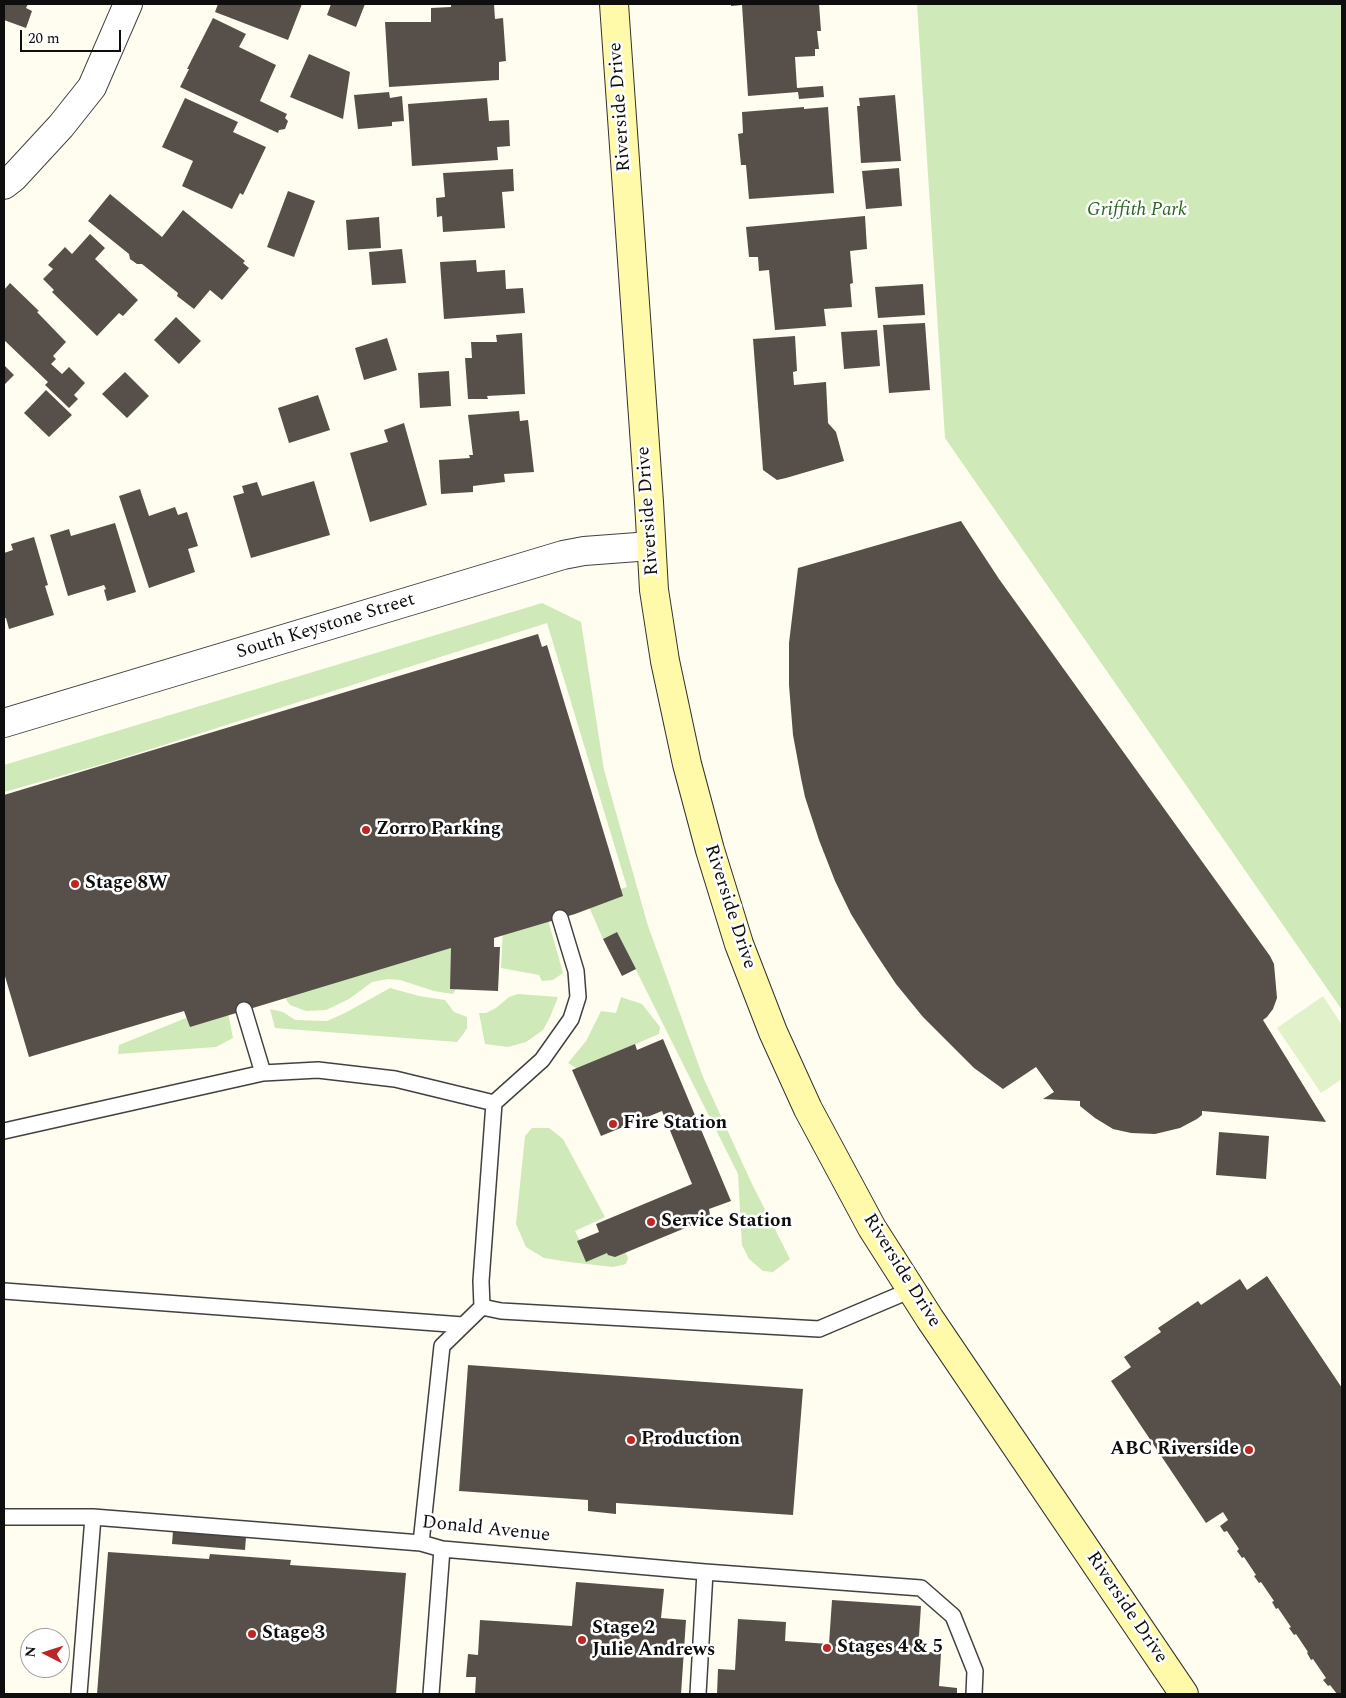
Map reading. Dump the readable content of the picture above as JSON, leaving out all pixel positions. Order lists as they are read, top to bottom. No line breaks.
{"streets":{"main road":["Riverside Drive"],"street":["South Keystone Street"],"lane":["Donald Avenue"]},"crossings":[["Riverside Drive","South Keystone Street"]],"parks":["Griffith Park"],"places":["Zorro Parking","Stage 8W","Fire Station","Service Station","Production","ABC Riverside","Stage 3","Stage 2 Julie Andrews","Stages 4 & 5"],"scale_bar":"20 m","north":"left"}
